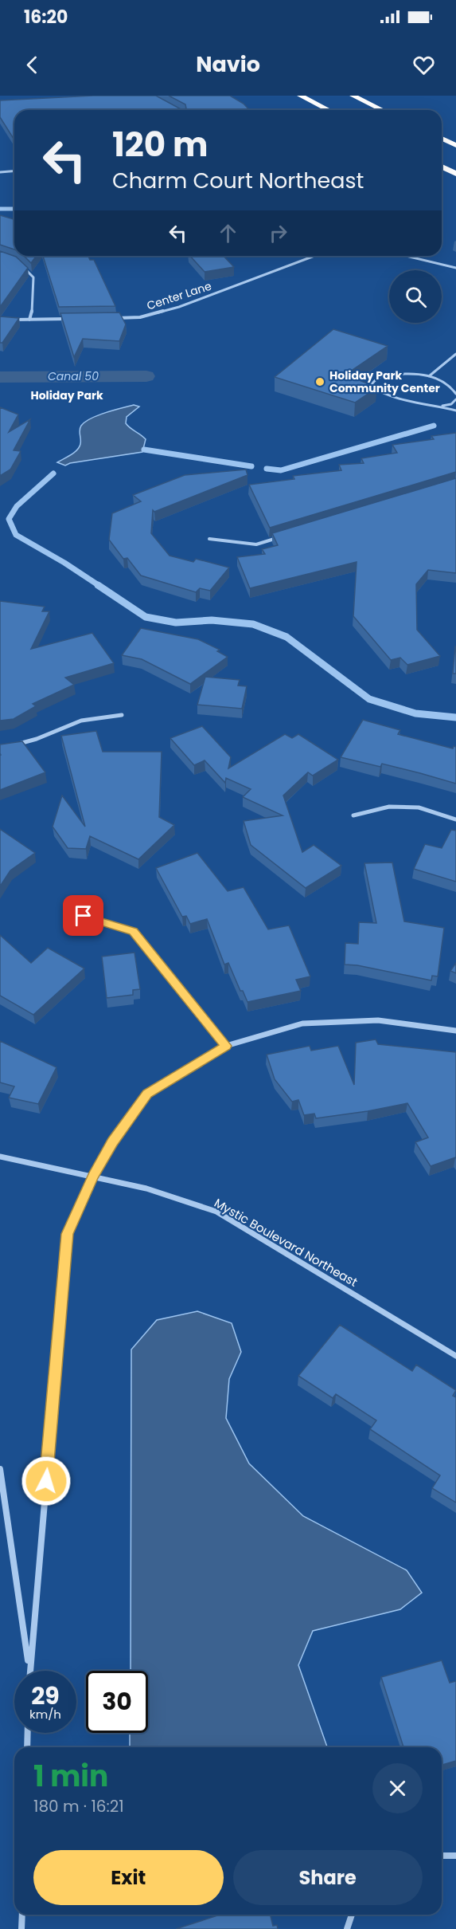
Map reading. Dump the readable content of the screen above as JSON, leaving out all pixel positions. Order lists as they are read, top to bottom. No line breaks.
{"streets":{"street":["Center Lane","Mystic Boulevard Northeast"]},"districts":["Holiday Park"],"water":["Canal 50"],"places":["Holiday Park Community Center"],"page":{"status":"16:20","header":"Navio","turn":["120 m","Charm Court Northeast"],"speed":"29 km/h","limit":"30","heading":["1 min","180 m · 16:21"],"buttons":["Exit","Share"]}}
